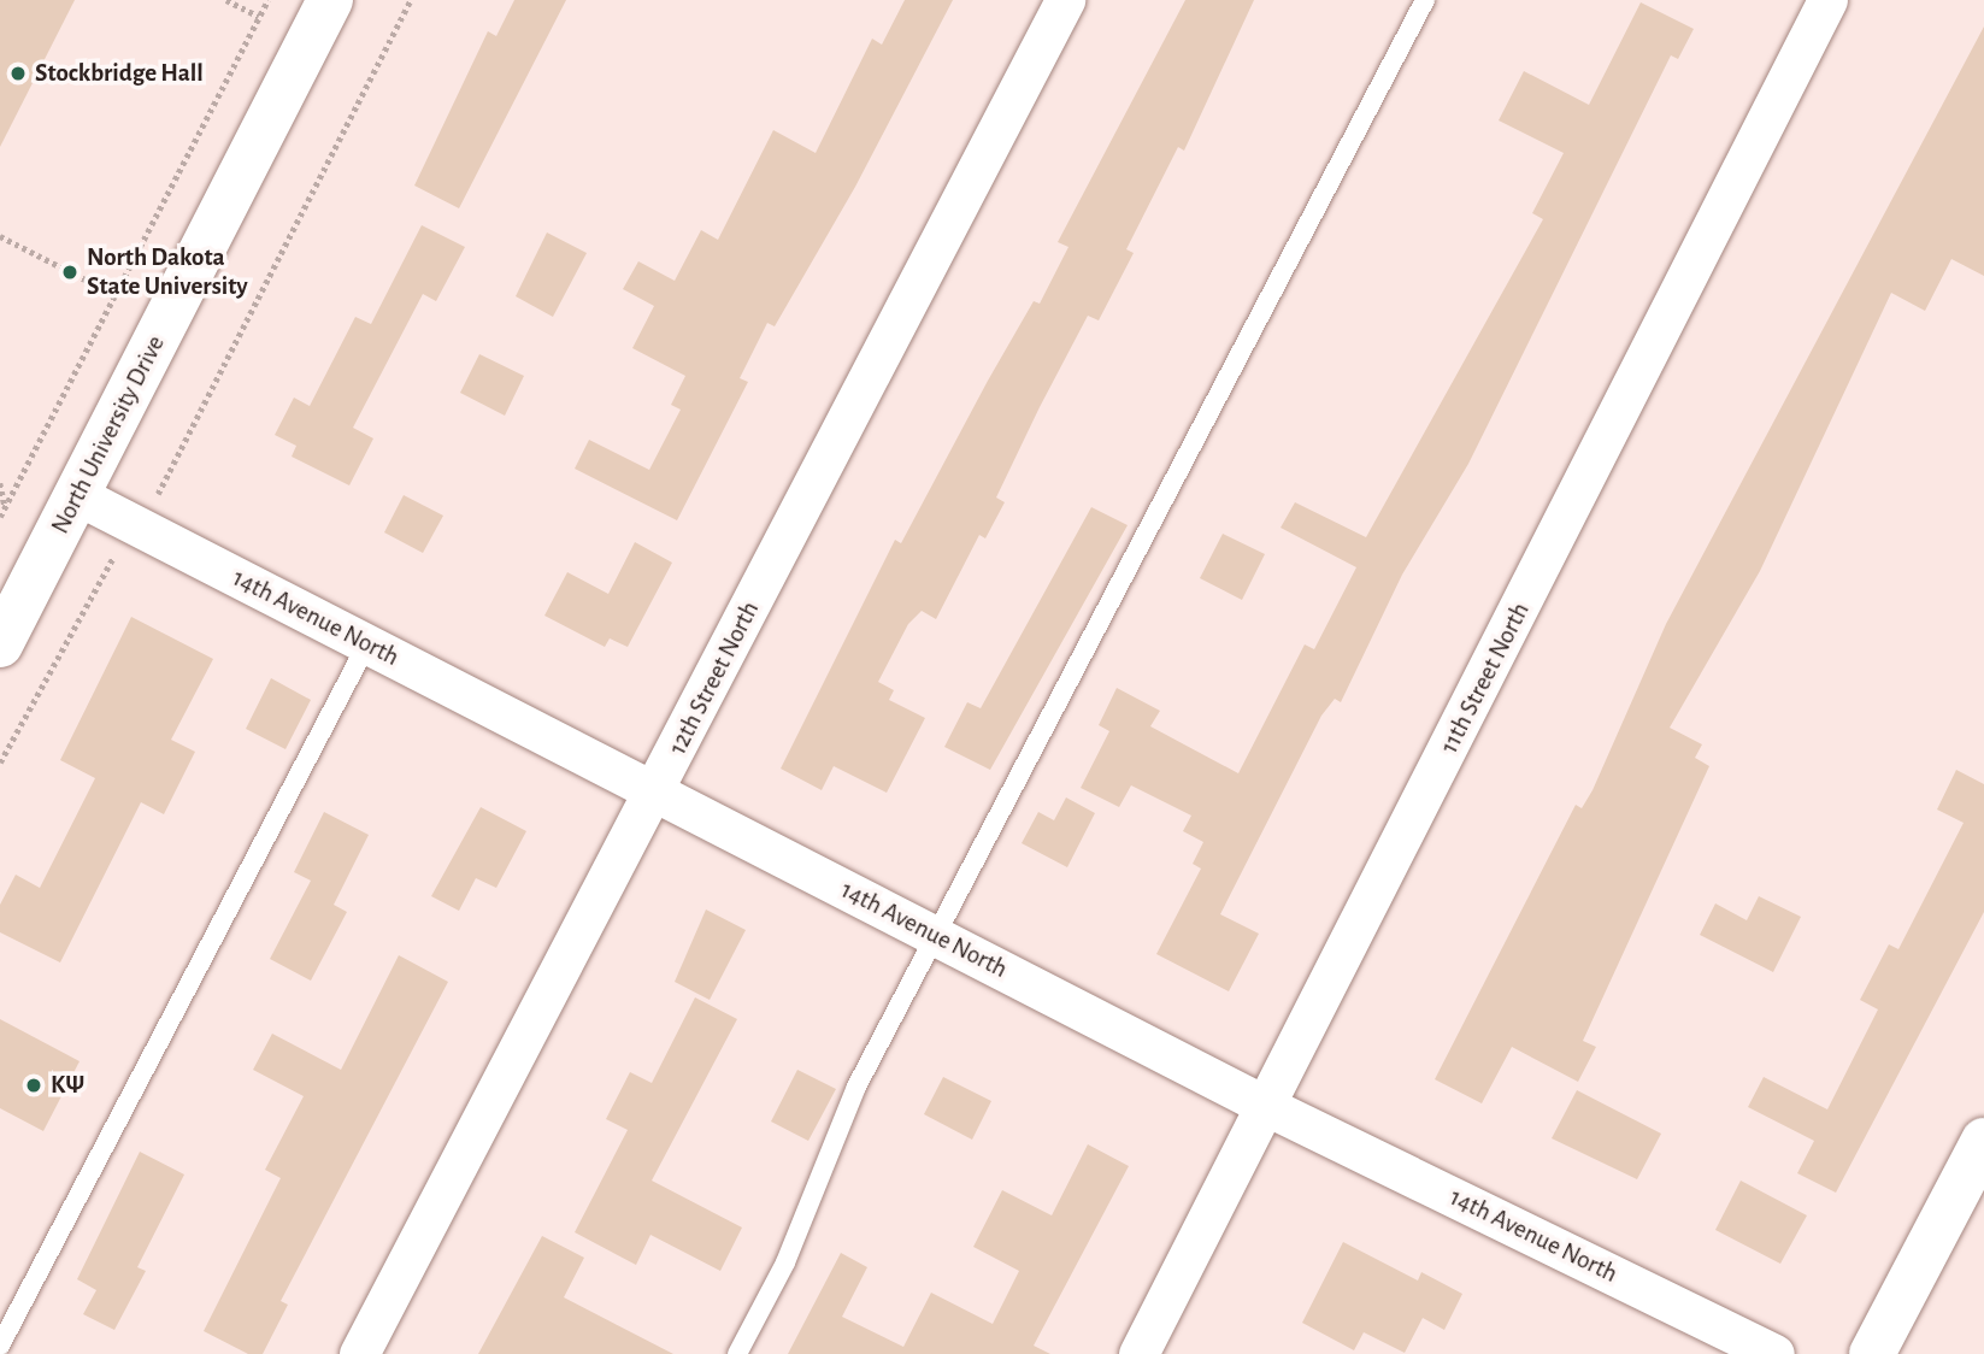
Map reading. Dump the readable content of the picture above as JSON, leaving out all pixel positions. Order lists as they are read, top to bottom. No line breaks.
{"streets":{"main road":["North University Drive"],"street":["14th Avenue North","12th Street North","11th Street North"]},"crossings":[["North University Drive","14th Avenue North"],["14th Avenue North","12th Street North"],["14th Avenue North","11th Street North"]],"places":["Stockbridge Hall","North Dakota State University","ΚΨ"]}
